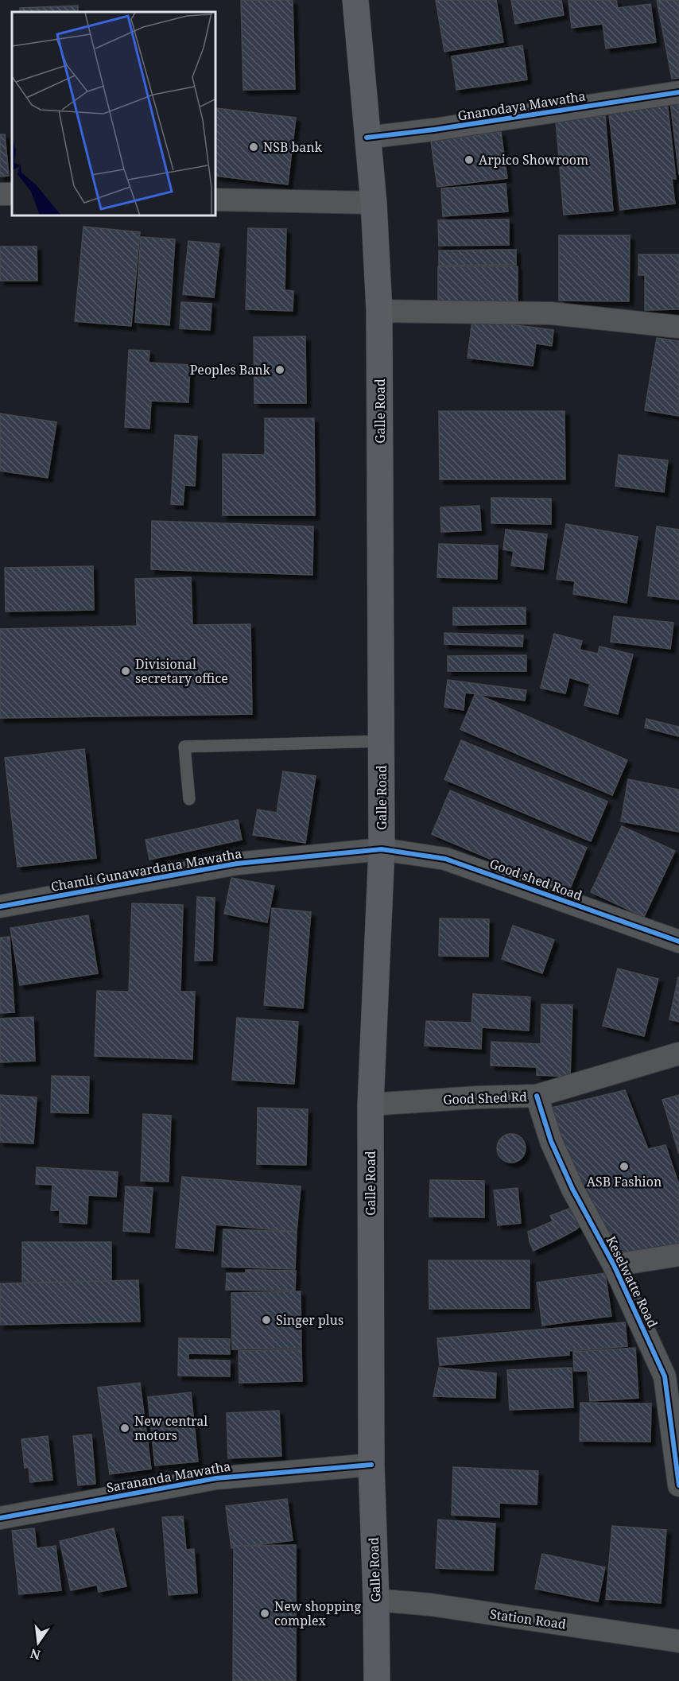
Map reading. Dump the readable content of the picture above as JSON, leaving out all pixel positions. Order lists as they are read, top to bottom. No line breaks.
{"streets":{"highway":["Galle Road"],"street":["Gnanodaya Mawatha","Chamli Gunawardana Mawatha","Good shed Road","Good Shed Rd","Keselwatte Road","Sarananda Mawatha","Station Road"]},"crossings":[["Gnanodaya Mawatha","Galle Road"],["Galle Road","Chamli Gunawardana Mawatha"],["Galle Road","Good shed Road"],["Galle Road","Good Shed Rd"],["Galle Road","Sarananda Mawatha"],["Galle Road","Station Road"],["Chamli Gunawardana Mawatha","Good shed Road"],["Good Shed Rd","Keselwatte Road"]],"places":["NSB bank","Arpico Showroom","Peoples Bank","Divisional secretary office","ASB Fashion","Singer plus","New central motors","New shopping complex"],"north":"bottom"}
